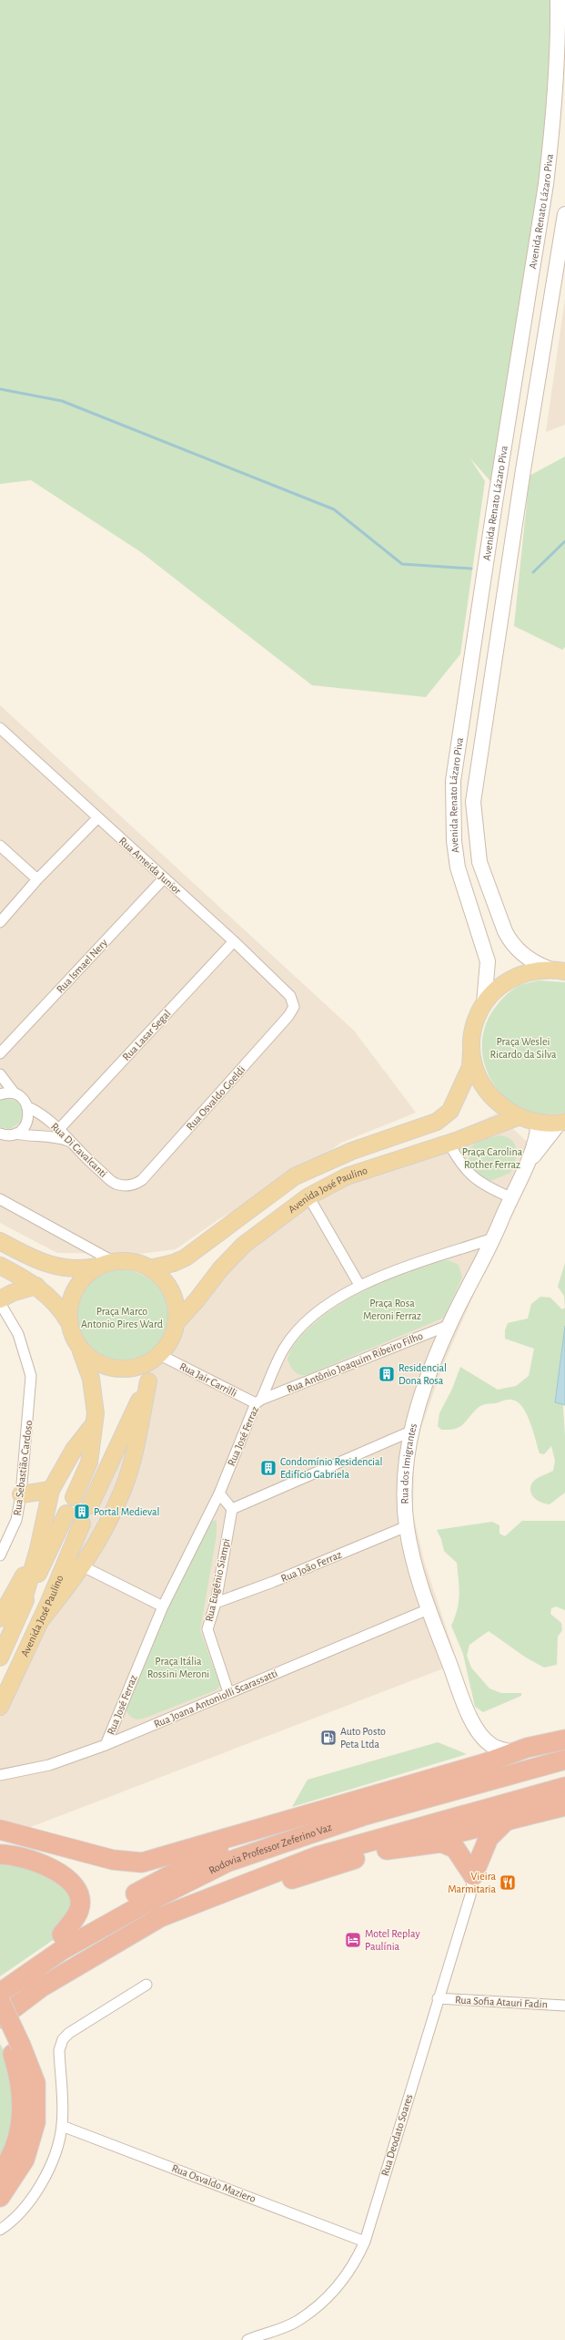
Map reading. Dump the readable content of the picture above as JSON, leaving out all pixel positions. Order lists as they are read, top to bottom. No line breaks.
{"streets":{"highway":["Rodovia Professor Zeferino Vaz"],"main road":["Avenida Renato Lázaro Piva","Avenida José Paulino","Rua dos Imigrantes"],"street":["Rua Ameida Junior","Rua Ismael Nery","Rua Lasar Segal","Rua Osvaldo Goeldi","Rua Di Cavalcanti","Rua Antônio Joaquim Ribeiro Filho","Rua Jair Carrilli","Rua José Ferraz","Rua Sebastião Cardoso","Rua João Ferraz","Rua Eugênio Siampi","Rua Joana Antoniolli Scarassatti","Rua Sofia Atauri Fadin","Rua Deodato Soares","Rua Osvaldo Maziero"]},"crossings":[["Rua Ameida Junior","Rua Ismael Nery"],["Rua Ameida Junior","Rua Lasar Segal"],["Rua Ameida Junior","Rua Osvaldo Goeldi"],["Rua Lasar Segal","Rua Di Cavalcanti"],["Rua Osvaldo Goeldi","Rua Di Cavalcanti"],["Avenida José Paulino","Rua Jair Carrilli"],["Rua Antônio Joaquim Ribeiro Filho","Rua Jair Carrilli"],["Rua Antônio Joaquim Ribeiro Filho","Rua José Ferraz"],["Rua Antônio Joaquim Ribeiro Filho","Rua dos Imigrantes"],["Rua Jair Carrilli","Rua José Ferraz"],["Rua José Ferraz","Rua dos Imigrantes"],["Rua José Ferraz","Rua Joana Antoniolli Scarassatti"],["Rua dos Imigrantes","Rua João Ferraz"],["Rua dos Imigrantes","Rua Joana Antoniolli Scarassatti"],["Rua João Ferraz","Rua Eugênio Siampi"],["Rua Eugênio Siampi","Rua Joana Antoniolli Scarassatti"],["Rua Sofia Atauri Fadin","Rua Deodato Soares"],["Rua Deodato Soares","Rua Osvaldo Maziero"]],"parks":["Praça Weslei Ricardo da Silva","Praça Carolina Rother Ferraz","Praça Rosa Meroni Ferraz","Praça Marco Antonio Pires Ward","Praça Itália Rossini Meroni"],"places":{"building":["Residencial Dona Rosa","Condomínio Residencial Edifício Gabriela","Portal Medieval"],"fuel station":["Auto Posto Peta Ltda"],"restaurant":["Vieira Marmitaria"],"hotel":["Motel Replay Paulínia"]}}
